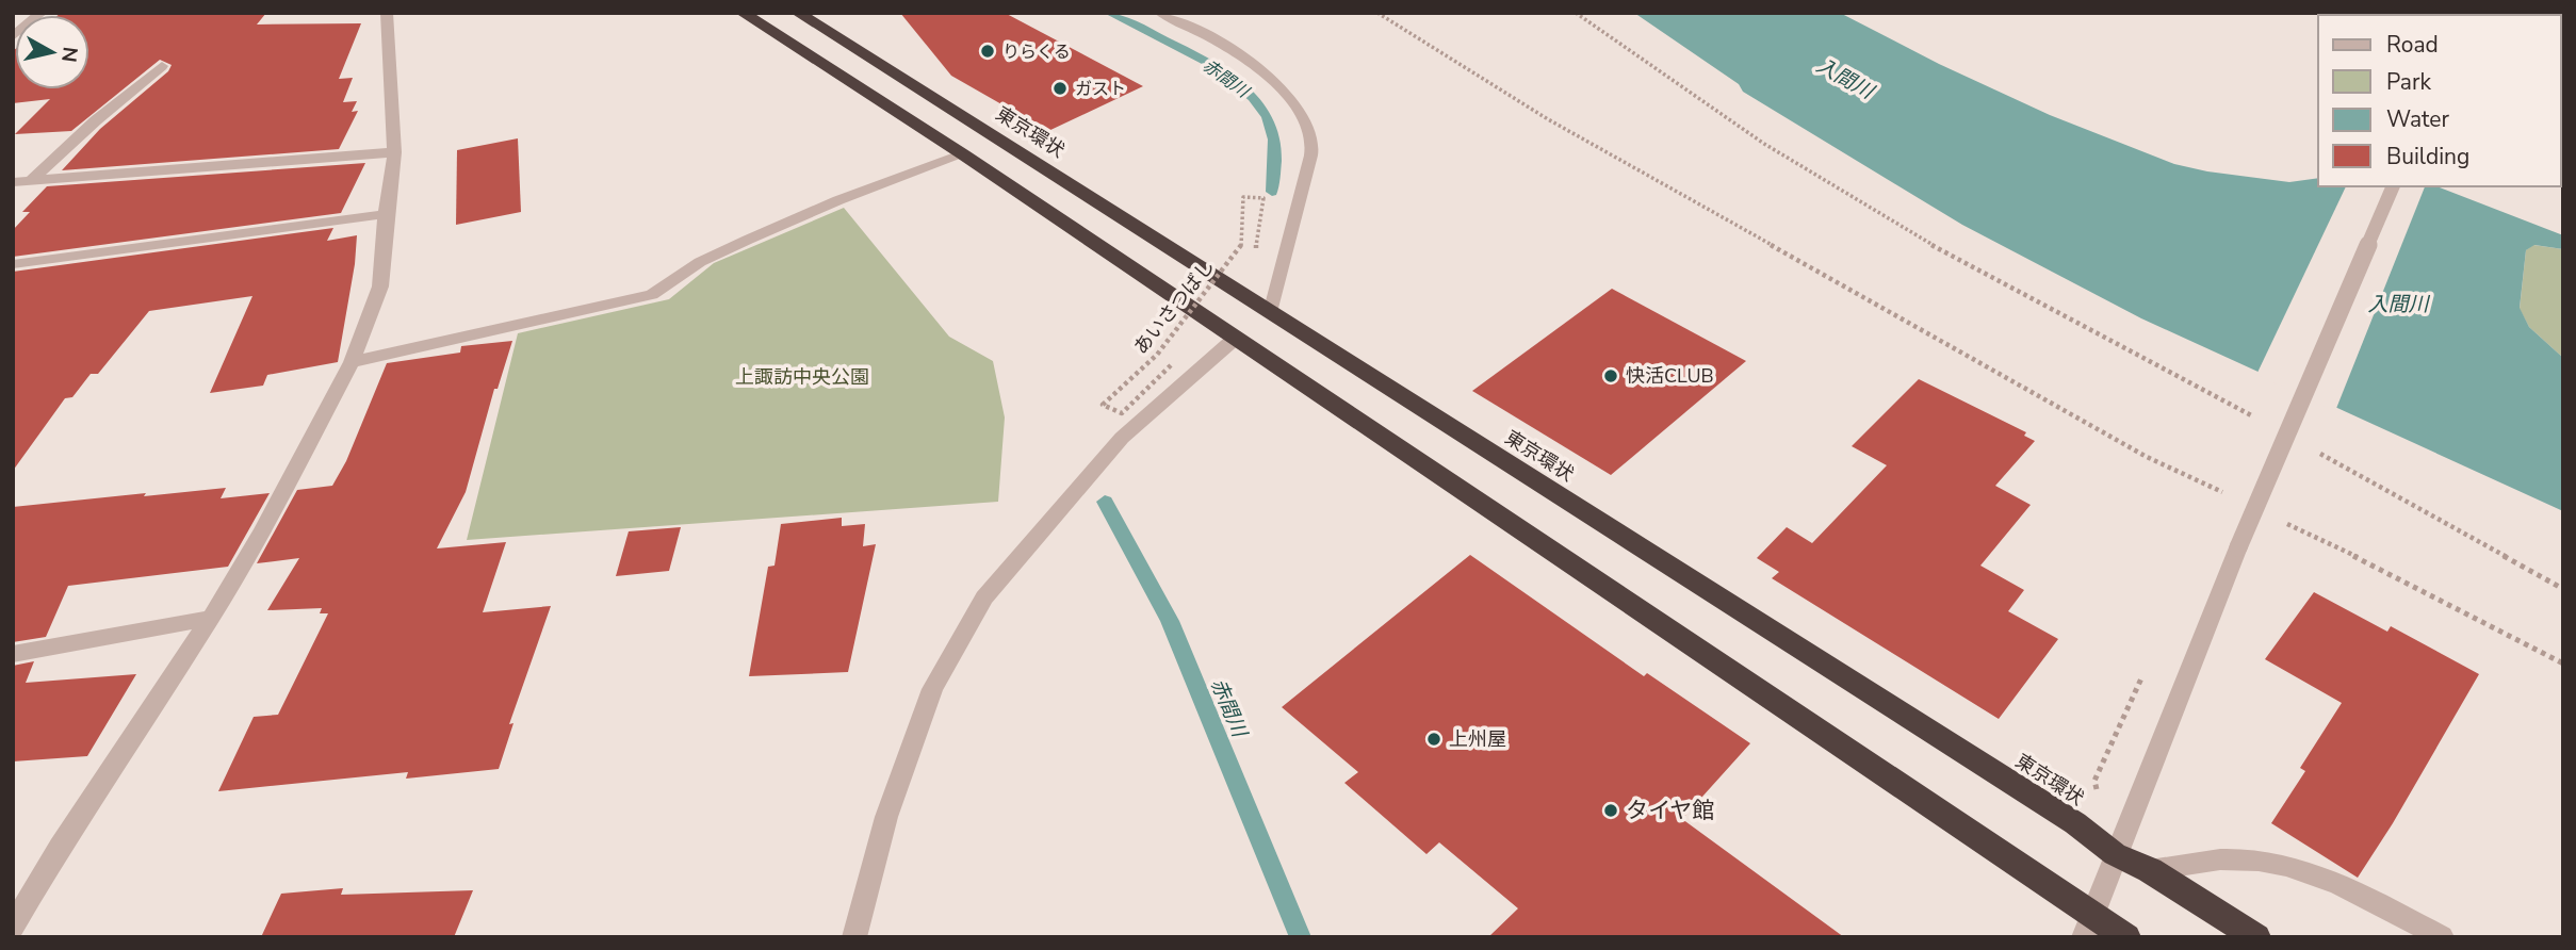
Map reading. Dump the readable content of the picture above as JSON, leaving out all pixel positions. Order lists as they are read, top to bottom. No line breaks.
{"streets":{"highway":["東京環状"],"path":["あいさつばし"]},"water":["赤間川","入間川"],"parks":["上諏訪中央公園"],"places":["りらくる","ガスト","快活CLUB","上州屋","タイヤ館"],"legend":["Road","Park","Water","Building"],"north":"right"}
